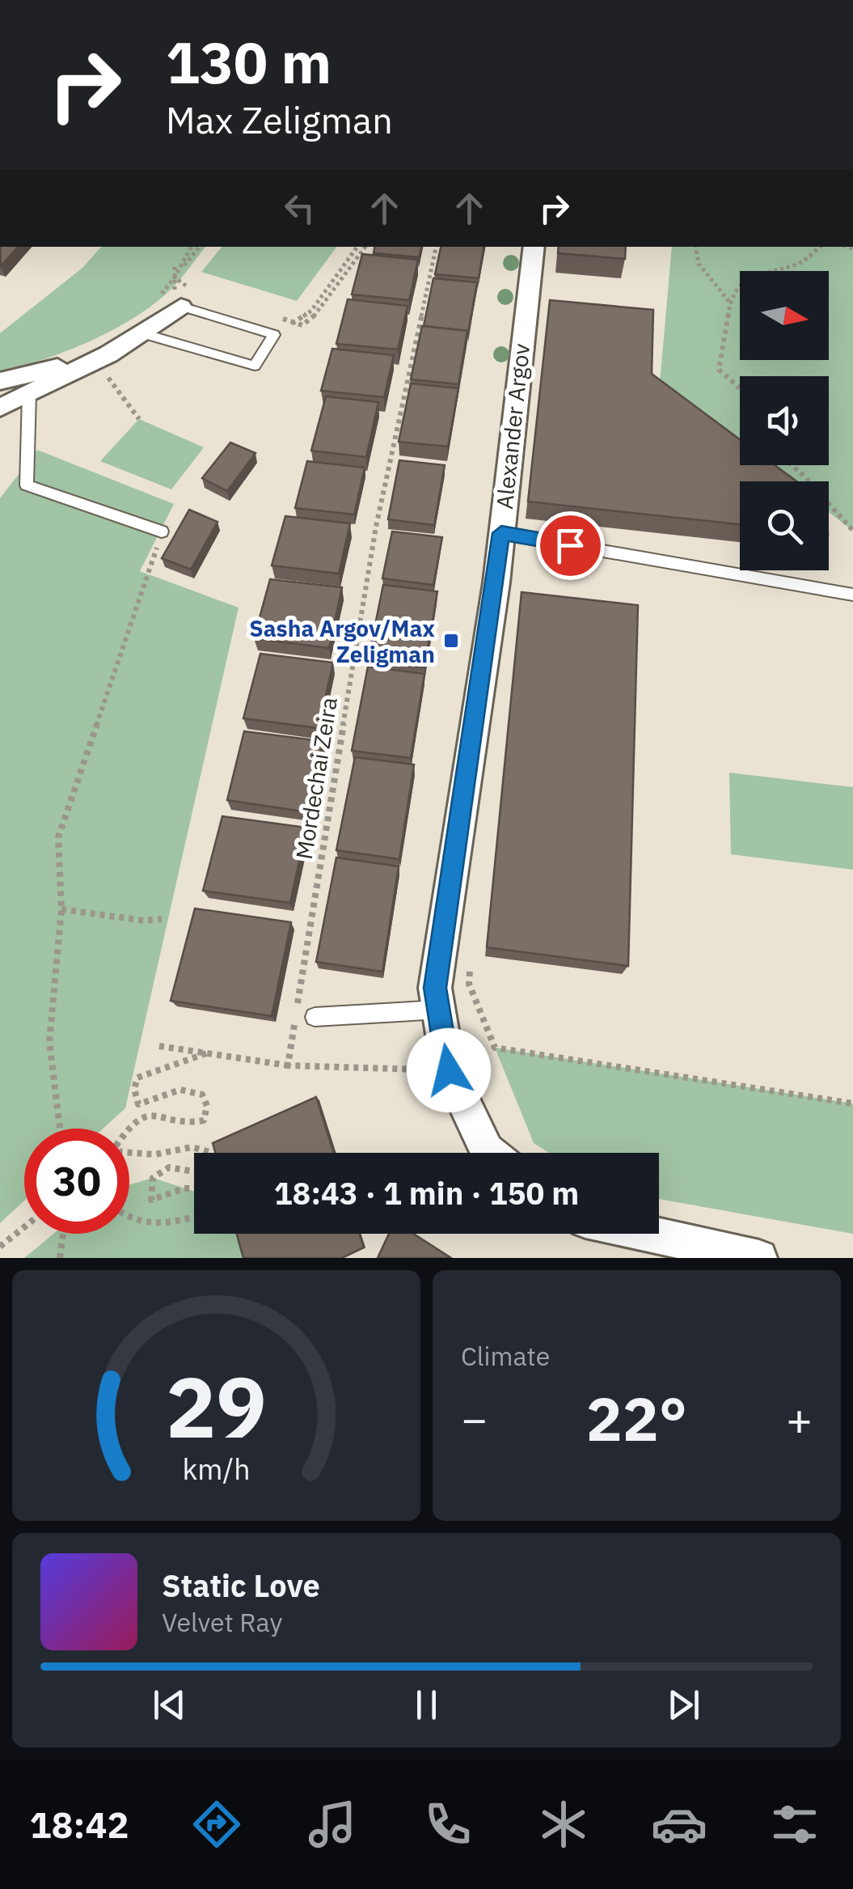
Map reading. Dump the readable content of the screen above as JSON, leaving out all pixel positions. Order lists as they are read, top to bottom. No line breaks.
{"streets":{"street":["Alexander Argov"],"path":["Mordechai Zeira"]},"places":{"transit":["Sasha Argov/Max Zeligman"]},"north":"right","page":{"turn":["130 m","Max Zeligman"],"limit":"30","trip":"18:43 · 1 min · 150 m","tile":"Climate","heat":["−","22°","+"],"song":["Static Love","Velvet Ray"],"tabs":"18:42","gauge":["29","km/h"]}}
